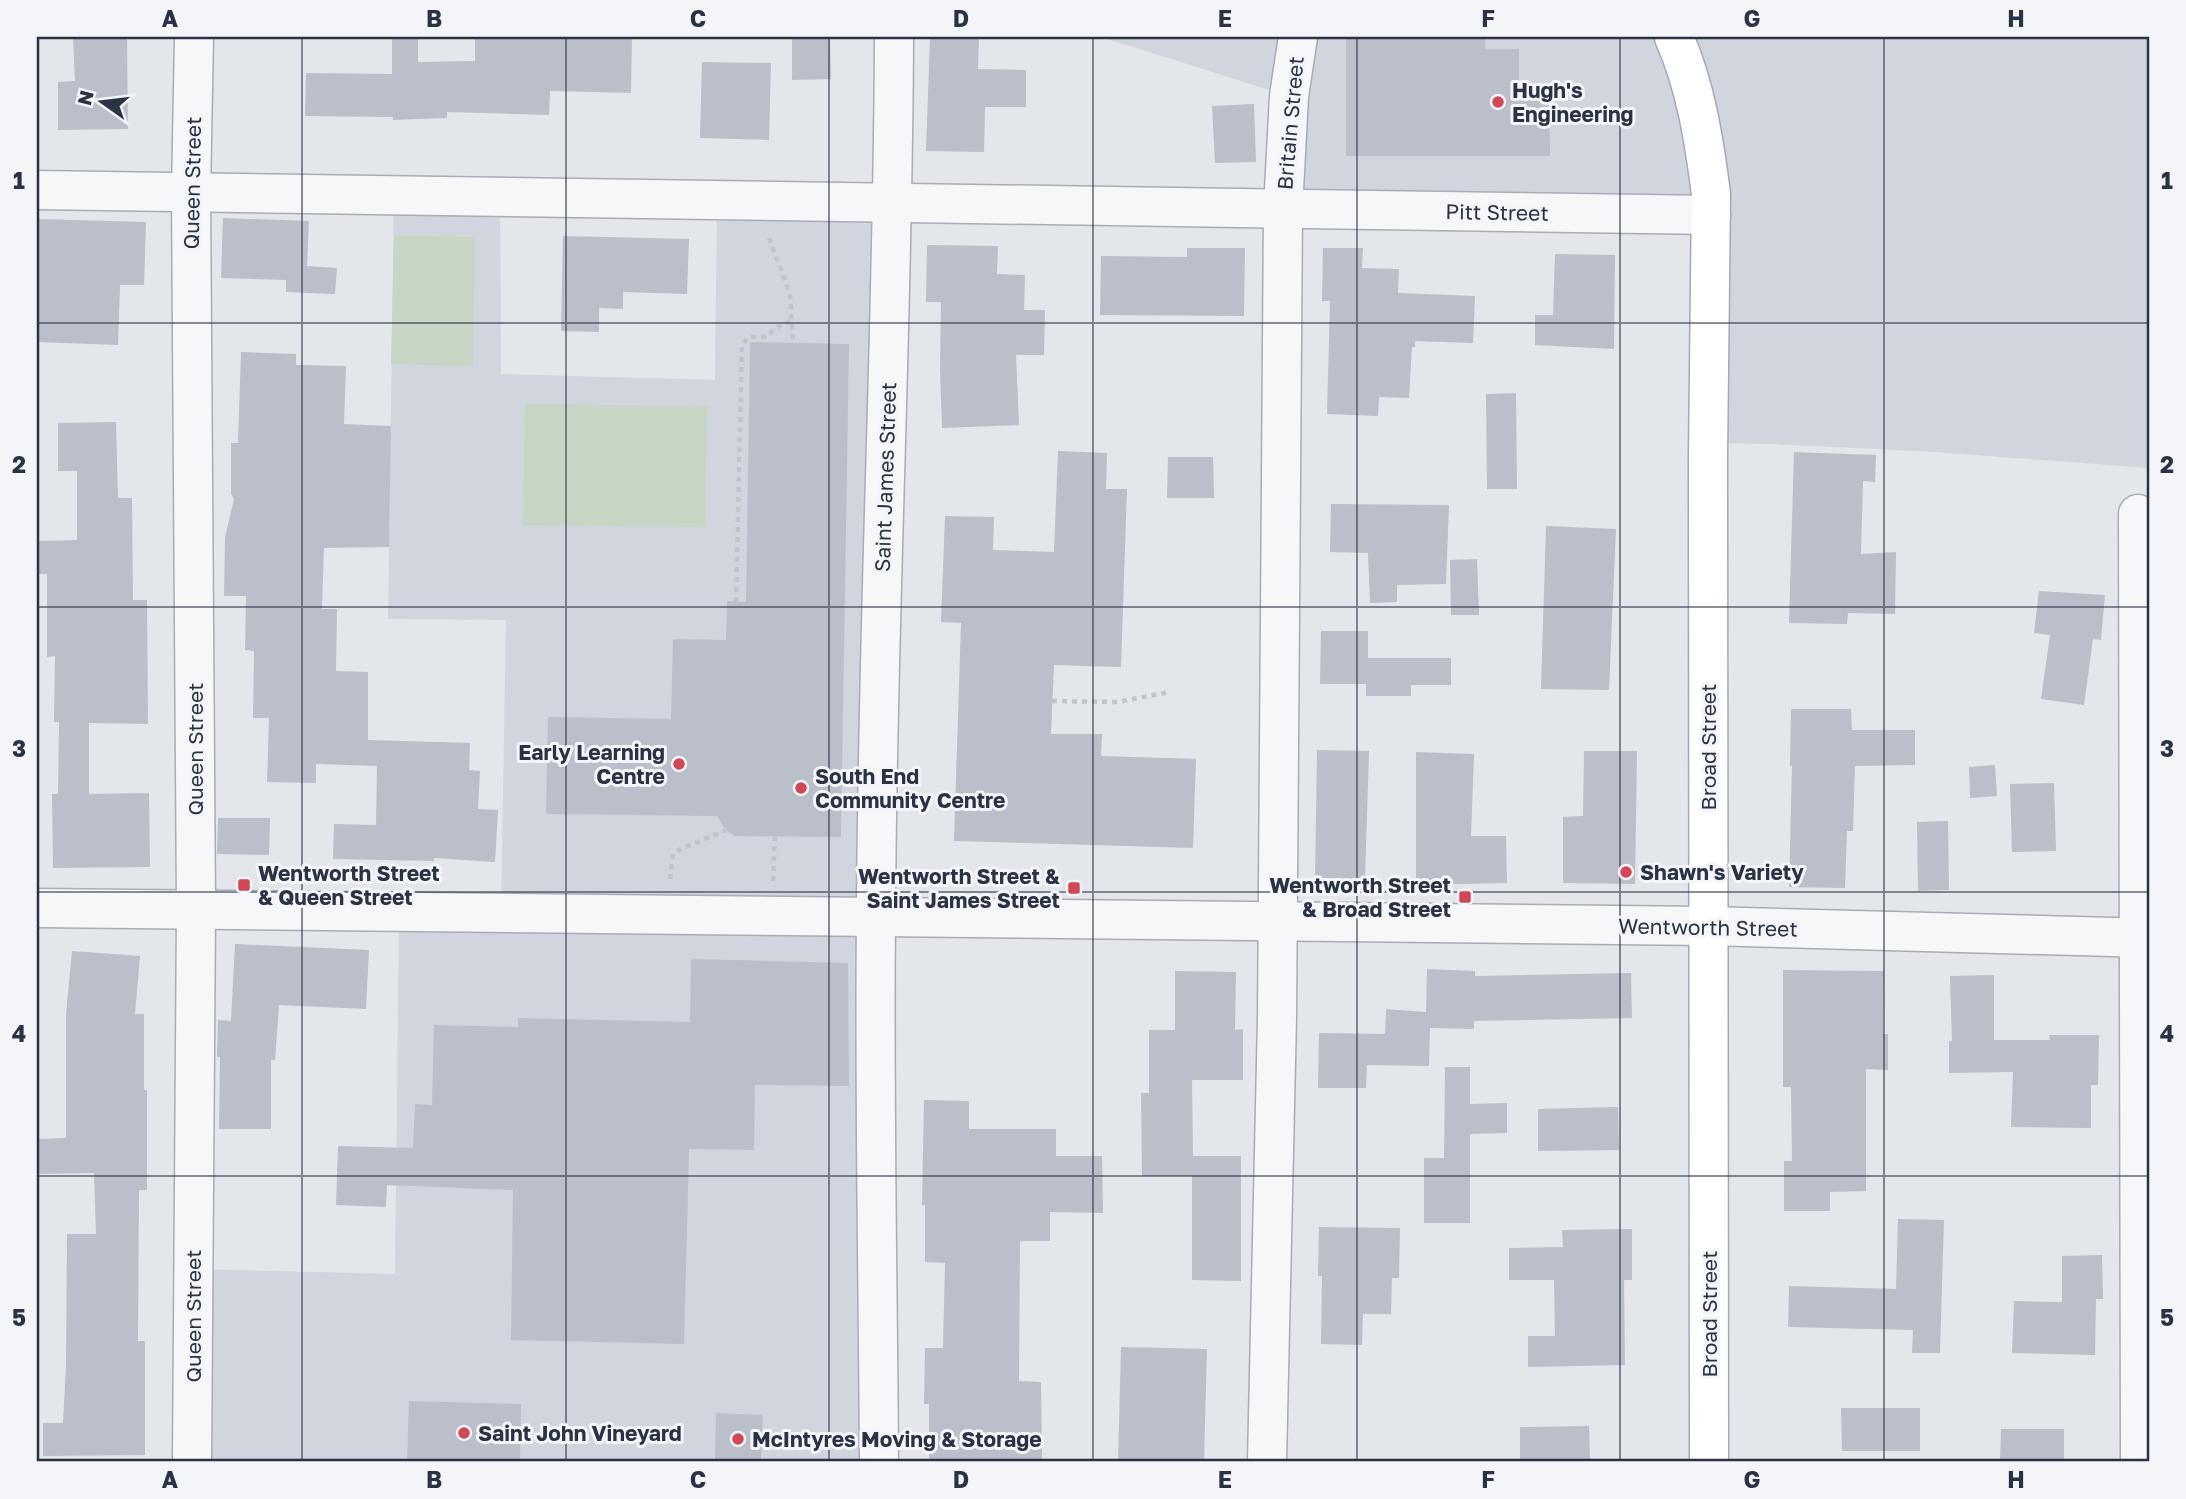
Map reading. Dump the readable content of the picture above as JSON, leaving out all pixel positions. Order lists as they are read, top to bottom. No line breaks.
{"streets":{"main road":["Broad Street"],"street":["Britain Street","Queen Street","Pitt Street","Saint James Street","Wentworth Street"]},"crossings":[["Britain Street","Pitt Street"],["Britain Street","Wentworth Street"],["Queen Street","Pitt Street"],["Queen Street","Wentworth Street"],["Pitt Street","Saint James Street"],["Pitt Street","Broad Street"],["Saint James Street","Wentworth Street"],["Broad Street","Wentworth Street"]],"places":{"other":["Hugh's Engineering","Early Learning Centre","South End Community Centre","Shawn's Variety","Saint John Vineyard","McIntyres Moving & Storage"],"transit":["Wentworth Street & Queen Street","Wentworth Street & Saint James Street","Wentworth Street & Broad Street"]},"north":"left","grid":{"columns":["A","B","C","D","E","F","G","H"],"rows":["1","2","3","4","5"]}}
